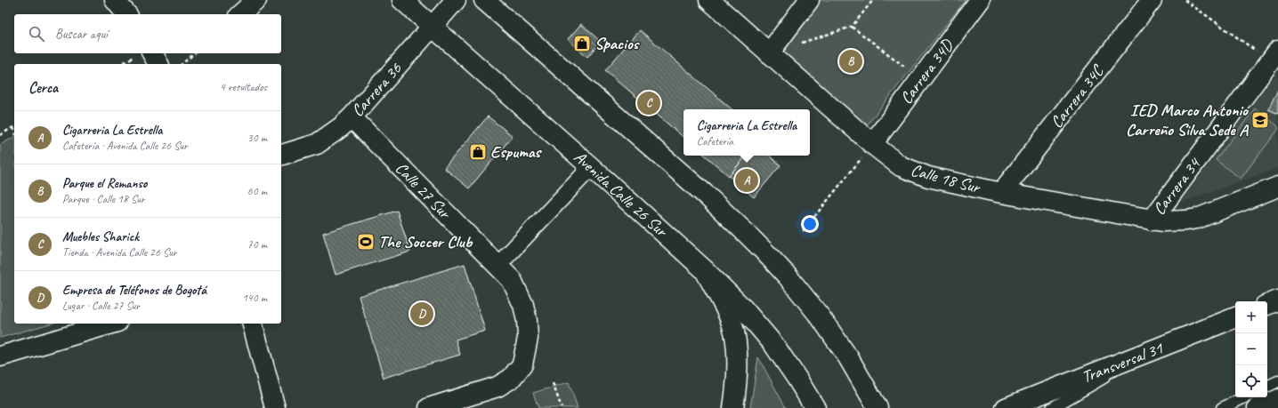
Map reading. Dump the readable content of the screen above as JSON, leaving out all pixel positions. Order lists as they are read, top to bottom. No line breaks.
{"streets":{"main road":["Carrera 34D","Carrera 36","Carrera 34C","Calle 18 Sur","Carrera 34","Calle 27 Sur","Avenida Calle 26 Sur","Transversal 31"]},"crossings":[["Carrera 34D","Calle 18 Sur"],["Carrera 36","Calle 27 Sur"],["Carrera 36","Avenida Calle 26 Sur"],["Carrera 34C","Calle 18 Sur"],["Calle 18 Sur","Carrera 34"]],"places":{"shop":["Spacios","Espumas"],"school or university":["IED Marco Antonio Carreño Silva Sede A"],"sports":["The Soccer Club"]},"page":{"search":"Buscar aquí","pins":["B","C","A","D"],"heading":["Cerca","4 resultados"],"popup":["Cigarreria La Estrella","Cafetería"],"list":[{"mark":"A","name":"Cigarreria La Estrella","note":"Cafetería · Avenida Calle 26 Sur","value":"30 m"},{"mark":"B","name":"Parque el Remanso","note":"Parque · Calle 18 Sur","value":"60 m"},{"mark":"C","name":"Muebles Sharick","note":"Tienda · Avenida Calle 26 Sur","value":"70 m"},{"mark":"D","name":"Empresa de Teléfonos de Bogotá","note":"Lugar · Calle 27 Sur","value":"140 m"}],"map_buttons":["+","−"]}}
